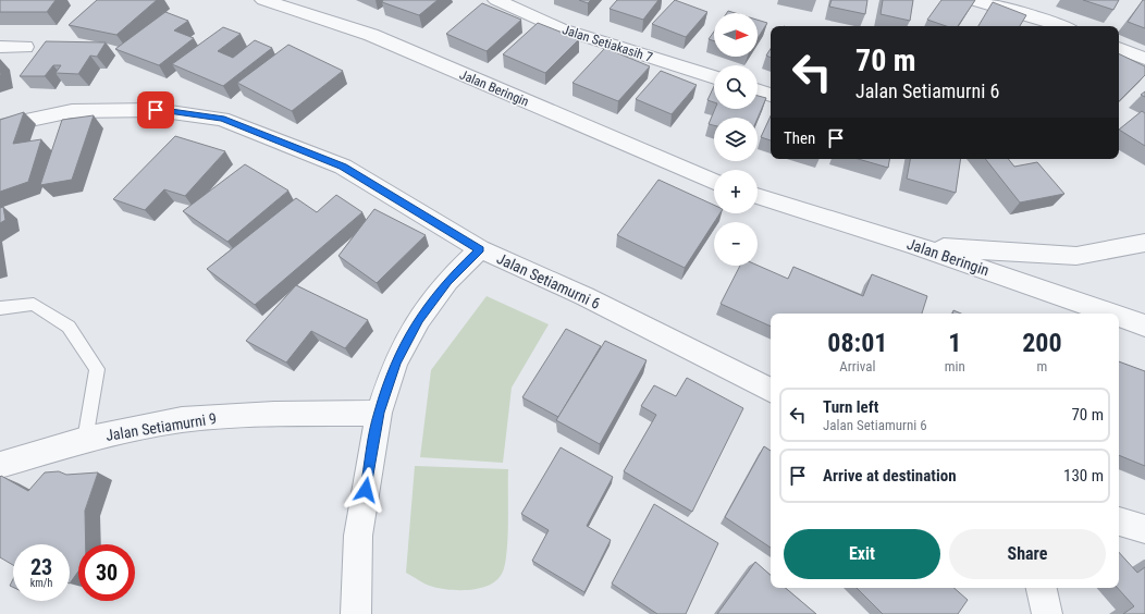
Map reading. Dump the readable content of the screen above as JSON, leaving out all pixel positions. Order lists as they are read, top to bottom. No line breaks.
{"streets":{"street":["Jalan Setiakasih 7","Jalan Beringin","Jalan Setiamurni 6","Jalan Setiamurni 9"]},"north":"right","page":{"map_buttons":["+","−"],"turn":["70 m","Jalan Setiamurni 6"],"then":"Then","eta":["08:01","Arrival","1","min","200","m"],"list":[{"name":"Turn left","note":"Jalan Setiamurni 6","value":"70 m"},{"name":"Arrive at destination","value":"130 m"}],"buttons":["Exit","Share"],"speed":"23 km/h","limit":"30"}}
